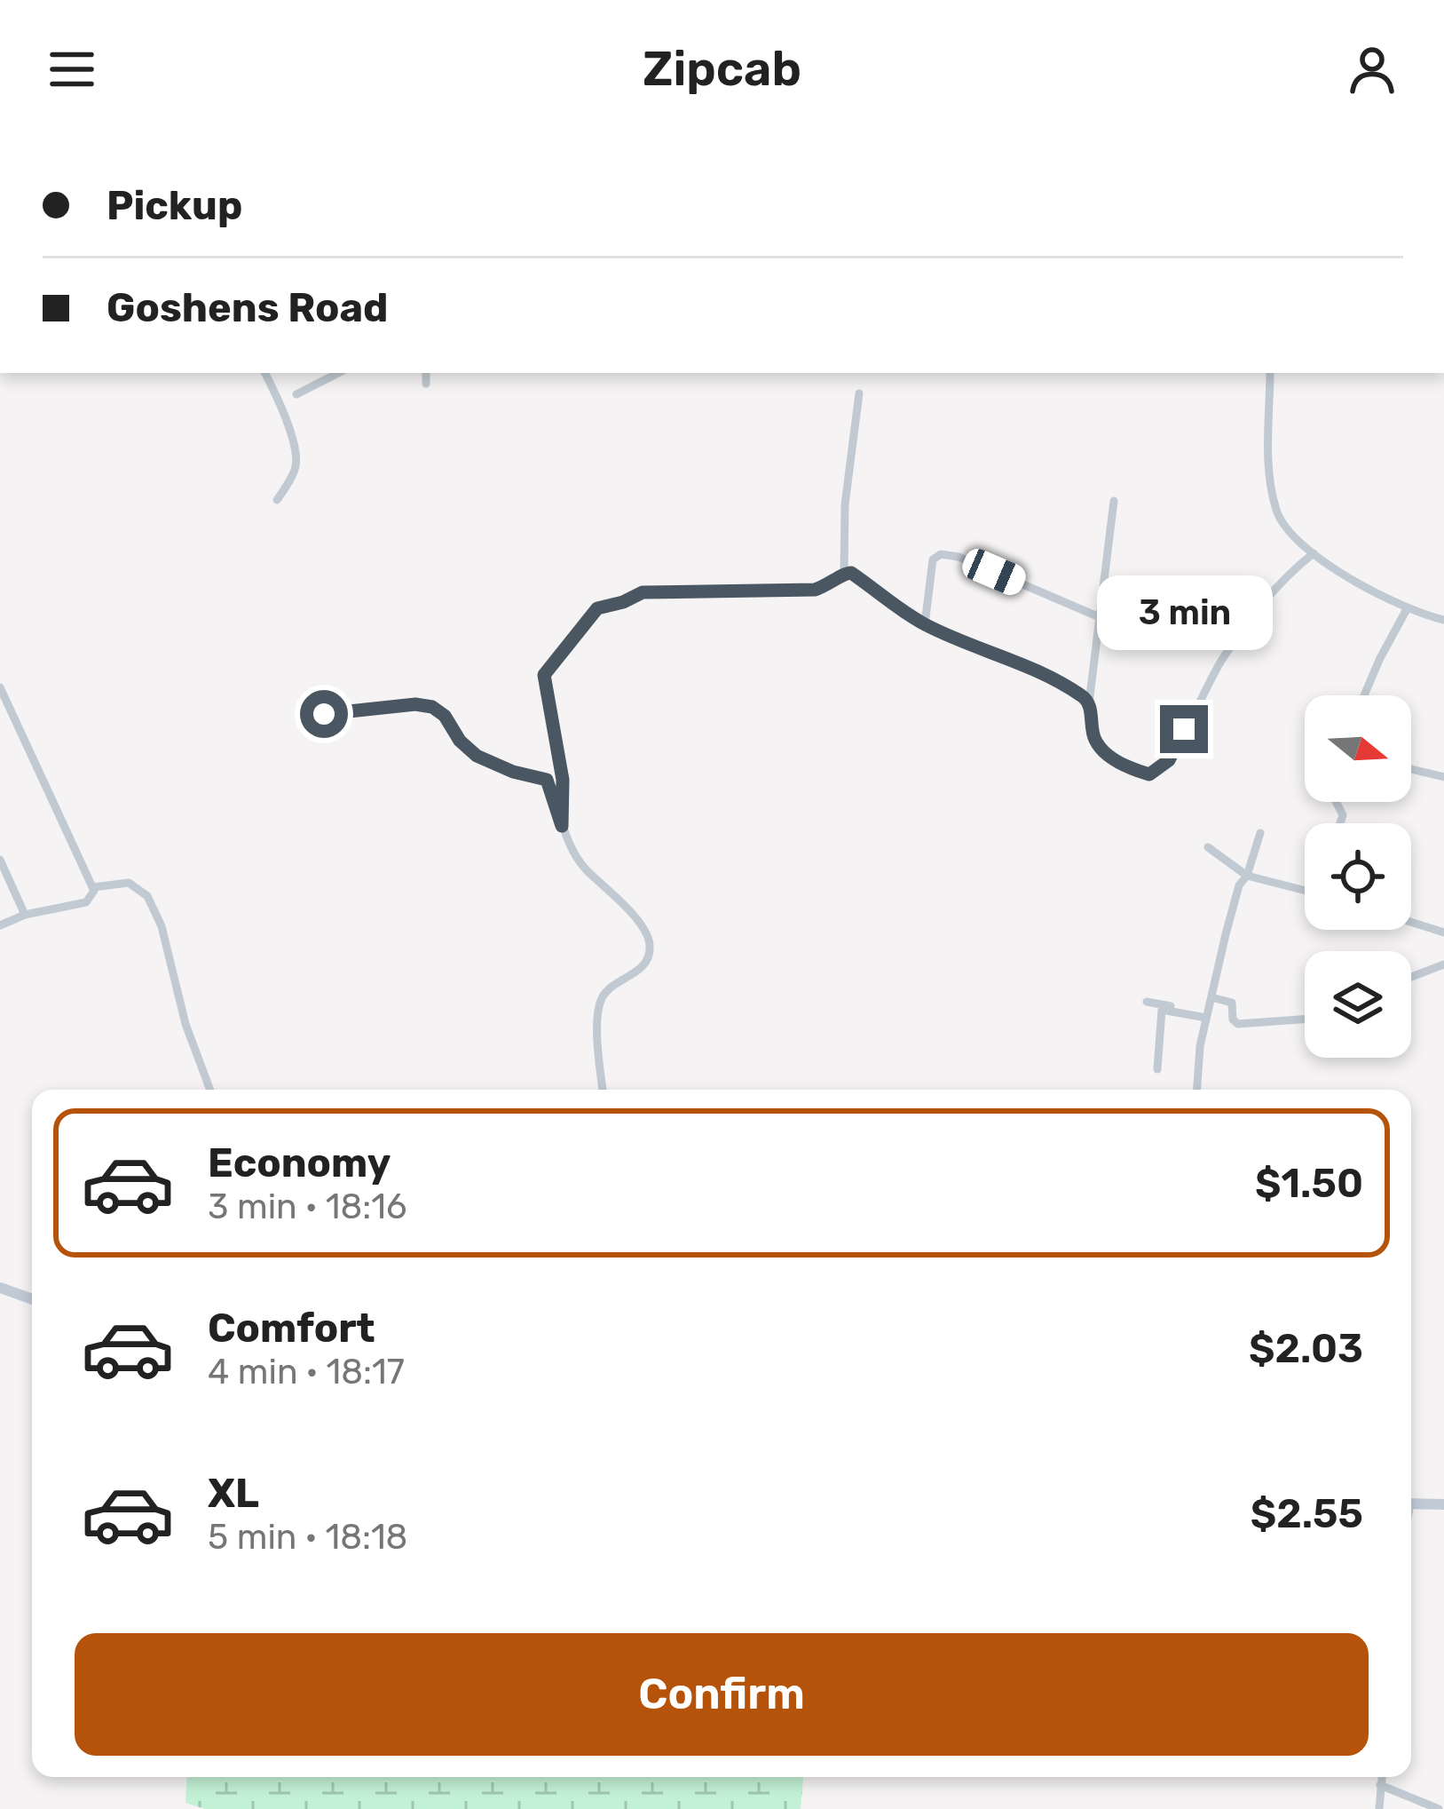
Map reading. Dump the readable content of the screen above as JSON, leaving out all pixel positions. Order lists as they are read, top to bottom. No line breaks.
{"north":"right","page":{"header":"Zipcab","banner":["Pickup","Goshens Road"],"bubble":"3 min","list":[{"name":"Economy","note":"3 min · 18:16","value":"$1.50"},{"name":"Comfort","note":"4 min · 18:17","value":"$2.03"},{"name":"XL","note":"5 min · 18:18","value":"$2.55"}],"buttons":"Confirm"}}
